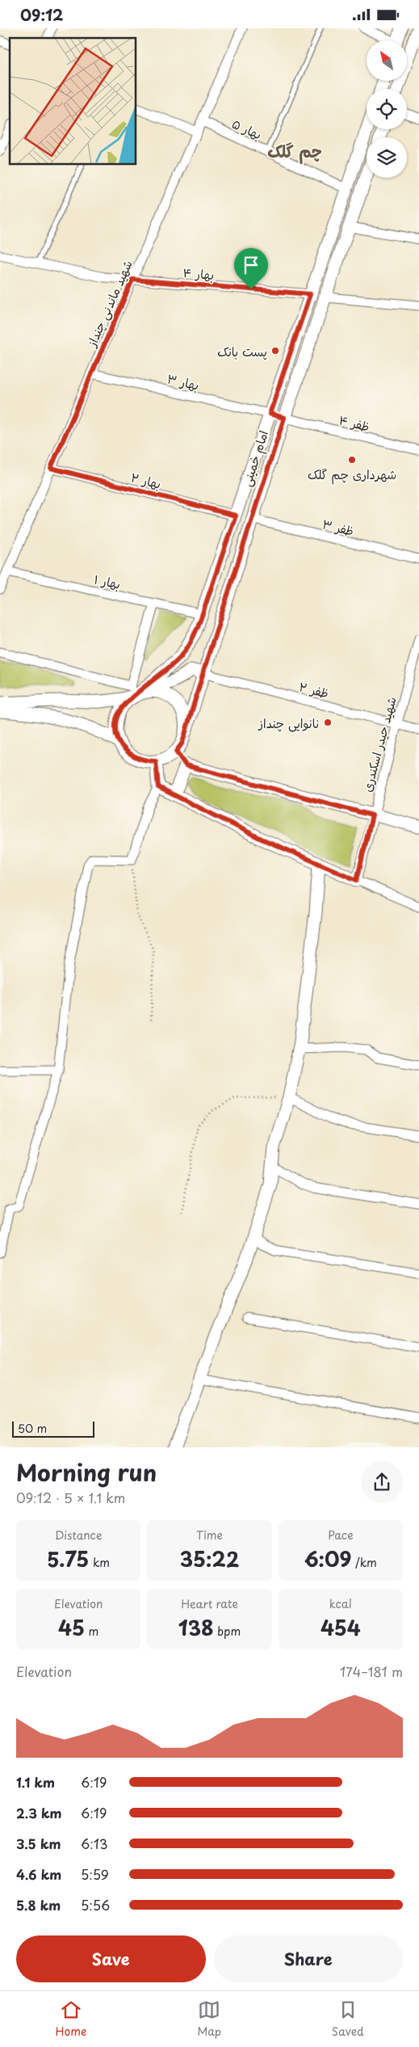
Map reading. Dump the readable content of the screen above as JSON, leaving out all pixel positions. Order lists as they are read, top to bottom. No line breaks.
{"streets":{"street":["بهار ۵","بهار ۴","شهید ماندنی چنداز","بهار ۳","ظفر ۴","امام خمینی","بهار ۲","ظفر ۳","بهار ۱","ظفر ۲","شهید حیدر اسکندری"]},"crossings":[["بهار ۵","شهید ماندنی چنداز"],["بهار ۵","امام خمینی"],["بهار ۴","شهید ماندنی چنداز"],["بهار ۴","امام خمینی"],["شهید ماندنی چنداز","بهار ۳"],["شهید ماندنی چنداز","بهار ۲"],["شهید ماندنی چنداز","بهار ۱"],["بهار ۳","امام خمینی"],["ظفر ۴","امام خمینی"],["امام خمینی","بهار ۲"],["امام خمینی","ظفر ۳"],["امام خمینی","بهار ۱"],["امام خمینی","ظفر ۲"],["ظفر ۲","شهید حیدر اسکندری"]],"districts":["چم گلک"],"places":["پست بانک","شهرداری چم گلک","نانوایی چنداز"],"scale_bar":"50 m","north":"top left","page":{"status":"09:12","scale":"50 m","heading":["Morning run","09:12 · 5 × 1.1 km"],"stats":[["Distance","5.75 km"],["Time","35:22"],["Pace","6:09 /km"],["Elevation","45 m"],["Heart rate","138 bpm"],["kcal","454"]],"chart":["Elevation","174–181 m"],"list":[{"name":"1.1 km","note":"6:19"},{"name":"2.3 km","note":"6:19"},{"name":"3.5 km","note":"6:13"},{"name":"4.6 km","note":"5:59"},{"name":"5.8 km","note":"5:56"}],"buttons":["Save","Share"],"tabs":["Home","Map","Saved"]}}
